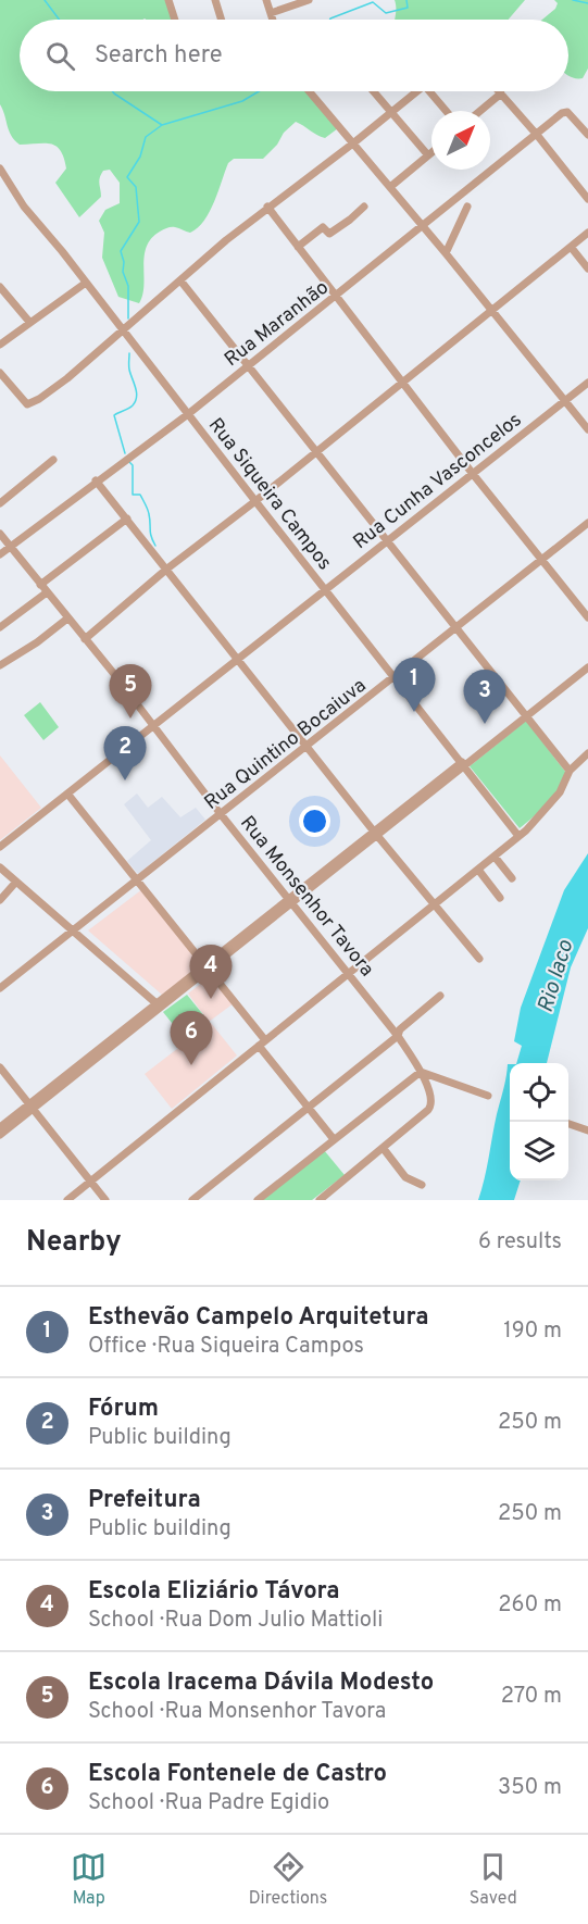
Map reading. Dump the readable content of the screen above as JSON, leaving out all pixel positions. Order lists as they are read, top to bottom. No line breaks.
{"streets":{"street":["Rua Maranhão","Rua Cunha Vasconcelos","Rua Siqueira Campos","Rua Quintino Bocaiuva","Rua Monsenhor Tavora"]},"crossings":[["Rua Maranhão","Rua Siqueira Campos"],["Rua Maranhão","Rua Monsenhor Tavora"],["Rua Cunha Vasconcelos","Rua Siqueira Campos"],["Rua Cunha Vasconcelos","Rua Monsenhor Tavora"],["Rua Siqueira Campos","Rua Quintino Bocaiuva"],["Rua Quintino Bocaiuva","Rua Monsenhor Tavora"]],"water":["Rio Iaco"],"north":"top right","page":{"search":"Search here","pins":["1","5","3","2","4","6"],"heading":["Nearby","6 results"],"list":[{"mark":"1","name":"Esthevão Campelo Arquitetura","note":"Office · Rua Siqueira Campos","value":"190 m"},{"mark":"2","name":"Fórum","note":"Public building","value":"250 m"},{"mark":"3","name":"Prefeitura","note":"Public building","value":"250 m"},{"mark":"4","name":"Escola Eliziário Távora","note":"School · Rua Dom Julio Mattioli","value":"260 m"},{"mark":"5","name":"Escola Iracema Dávila Modesto","note":"School · Rua Monsenhor Tavora","value":"270 m"},{"mark":"6","name":"Escola Fontenele de Castro","note":"School · Rua Padre Egidio","value":"350 m"}],"nav":["Map","Directions","Saved"]}}
